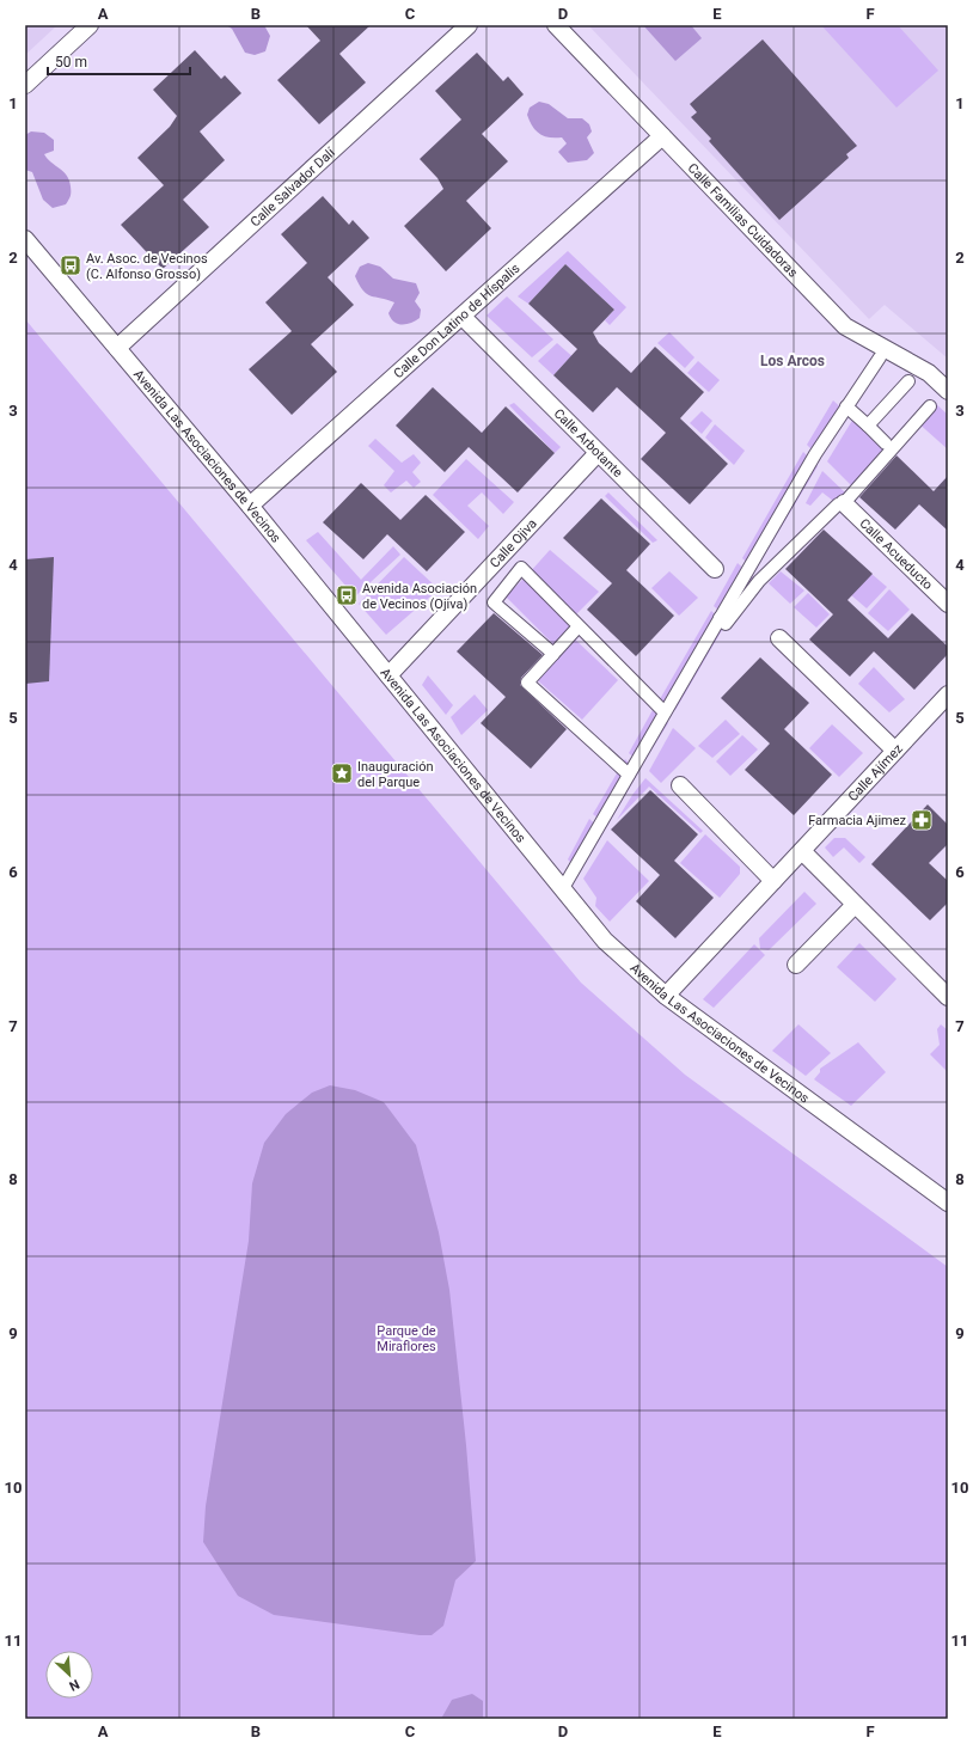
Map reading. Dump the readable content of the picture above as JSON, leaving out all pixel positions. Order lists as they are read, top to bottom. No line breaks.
{"streets":{"street":["Calle Salvador Dalí","Calle Familias Cuidadoras","Calle Don Latino de Híspalis","Calle Arbotante","Avenida Las Asociaciones de Vecinos","Calle Ojiva","Calle Acueducto","Calle Ajímez"]},"crossings":[["Calle Salvador Dalí","Avenida Las Asociaciones de Vecinos"],["Calle Familias Cuidadoras","Calle Don Latino de Híspalis"],["Calle Don Latino de Híspalis","Calle Arbotante"],["Calle Don Latino de Híspalis","Avenida Las Asociaciones de Vecinos"],["Calle Arbotante","Calle Ojiva"],["Avenida Las Asociaciones de Vecinos","Calle Ojiva"],["Avenida Las Asociaciones de Vecinos","Calle Ajímez"]],"districts":["Los Arcos"],"parks":["Parque de Miraflores"],"places":{"bus stop":["Av. Asoc. de Vecinos (C. Alfonso Grosso)","Avenida Asociación de Vecinos (Ojiva)"],"place":["Inauguración del Parque"],"pharmacy":["Farmacia Ajimez"]},"scale_bar":"50 m","north":"bottom right","grid":{"columns":["A","B","C","D","E","F"],"rows":["1","2","3","4","5","6","7","8","9","10","11"]}}
